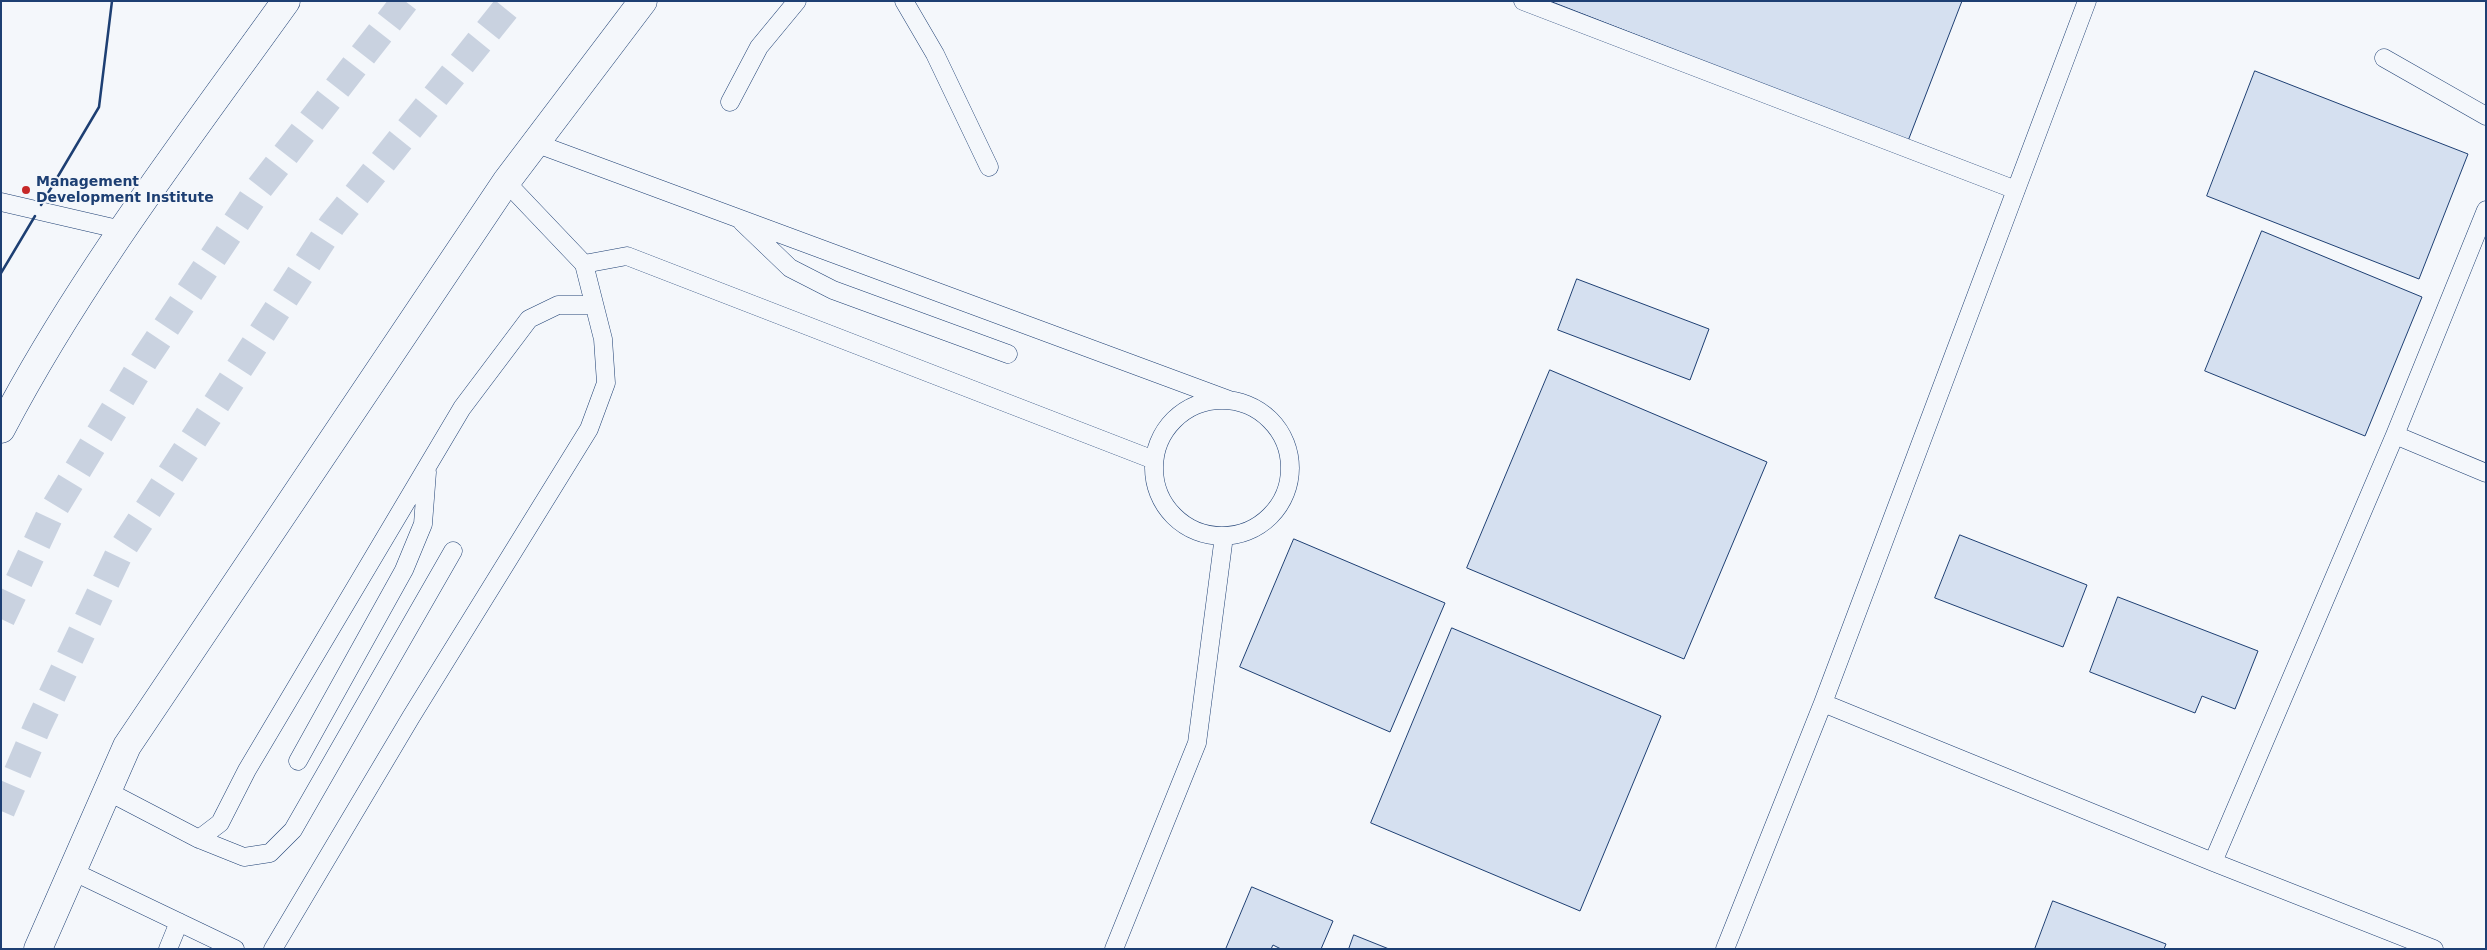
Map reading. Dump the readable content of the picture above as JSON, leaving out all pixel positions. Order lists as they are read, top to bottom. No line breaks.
{"places":["Management Development Institute"]}
